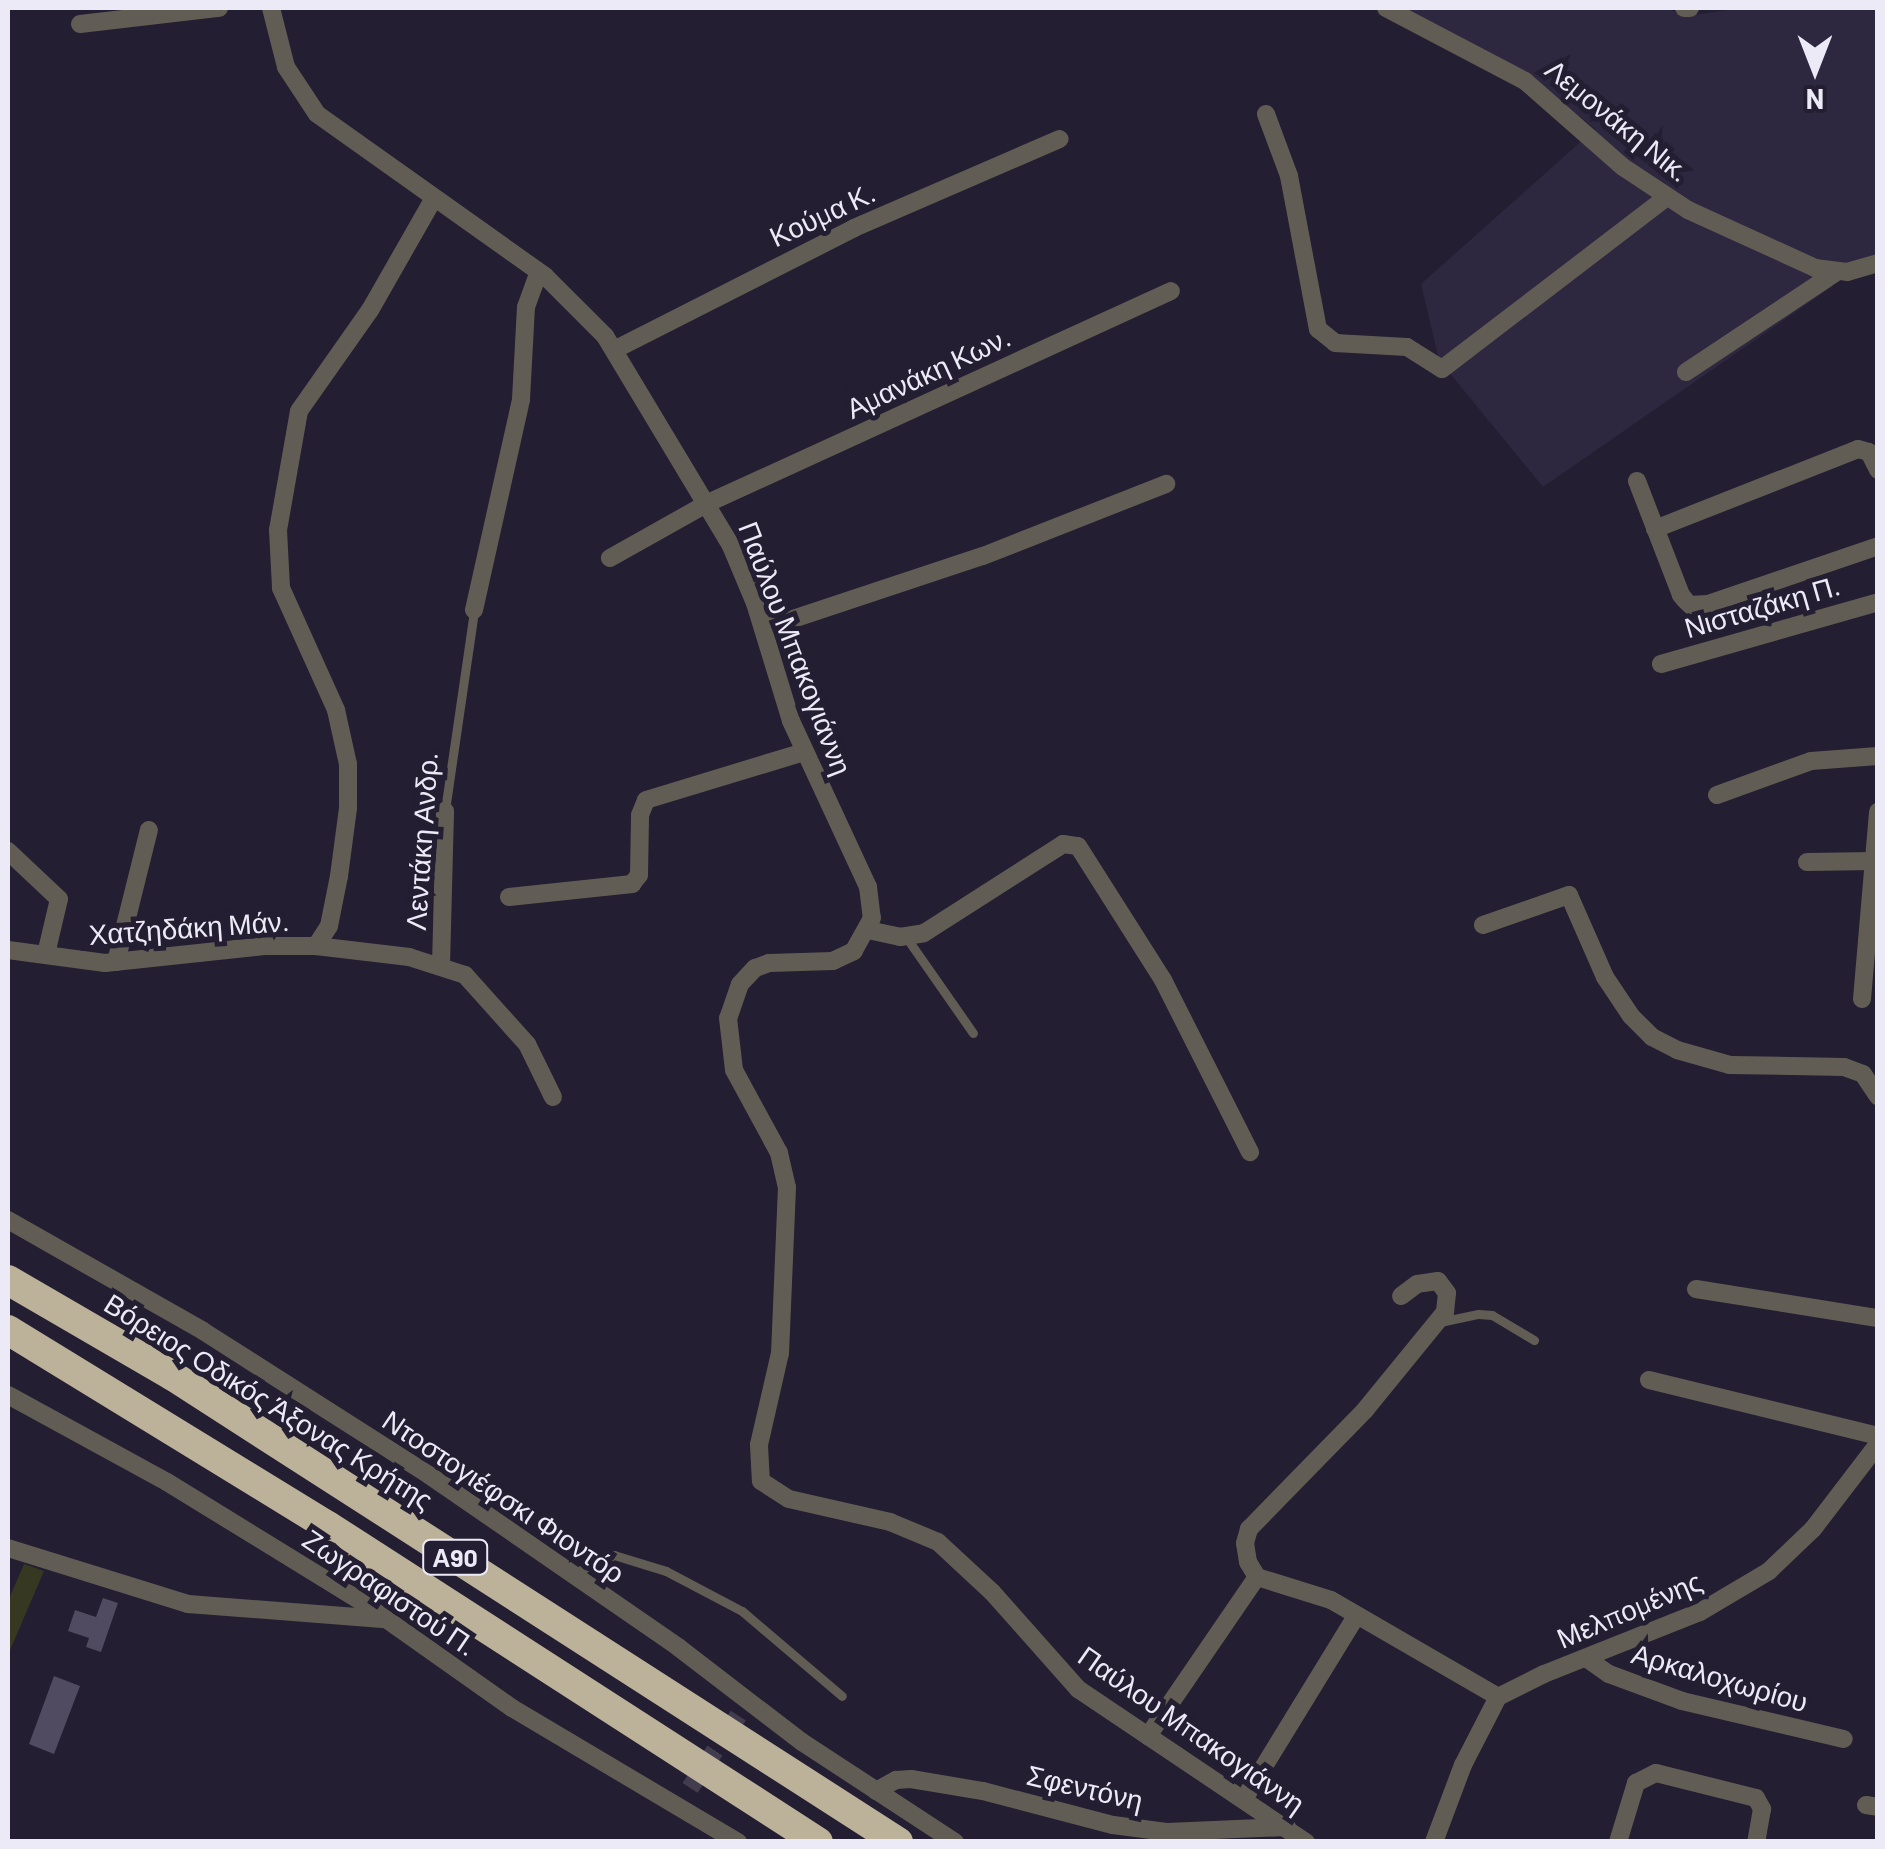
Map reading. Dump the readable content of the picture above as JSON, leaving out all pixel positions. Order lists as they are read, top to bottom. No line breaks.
{"streets":{"highway":["Βόρειος Οδικός Άξονας Κρήτης","Α90"],"street":["Λεμονάκη Νικ.","Κούμα Κ.","Αμανάκη Κων.","Νισταζάκη Π.","Παύλου Μπακογιάννη","Λεντάκη Ανδρ.","Χατζηδάκη Μάν.","Ντοστογιέφσκι Φιοντόρ","Ζωγραφιστού Π.","Μελπομένης","Αρκαλοχωρίου","Σφεντόνη"]},"crossings":[["Κούμα Κ.","Παύλου Μπακογιάννη"],["Αμανάκη Κων.","Παύλου Μπακογιάννη"],["Παύλου Μπακογιάννη","Λεντάκη Ανδρ."],["Παύλου Μπακογιάννη","Σφεντόνη"],["Λεντάκη Ανδρ.","Χατζηδάκη Μάν."],["Ντοστογιέφσκι Φιοντόρ","Σφεντόνη"],["Μελπομένης","Αρκαλοχωρίου"]],"north":"bottom"}
